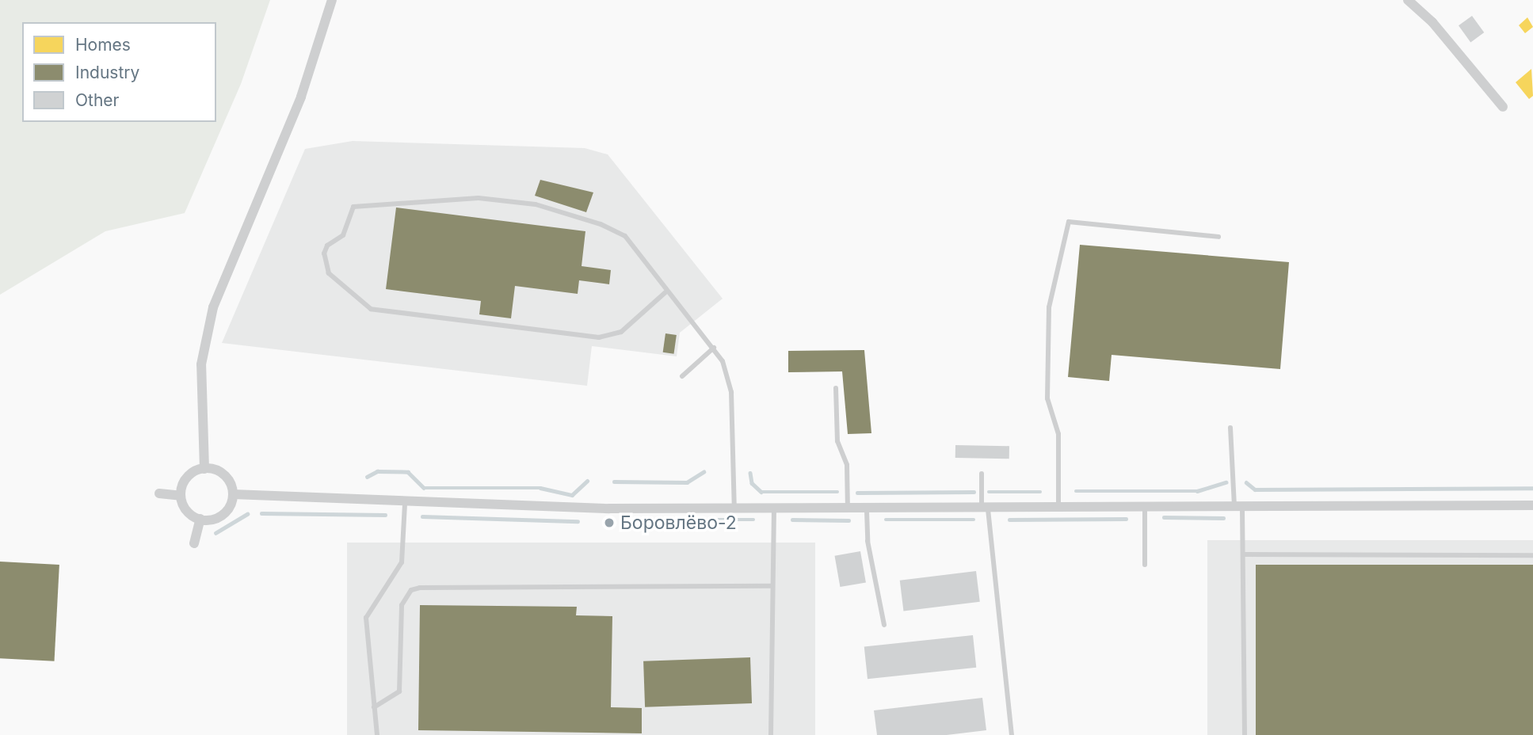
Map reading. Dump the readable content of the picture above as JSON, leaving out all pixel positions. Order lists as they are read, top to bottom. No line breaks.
{"places":["Боровлёво-2"],"legend":["Homes","Industry","Other"]}
